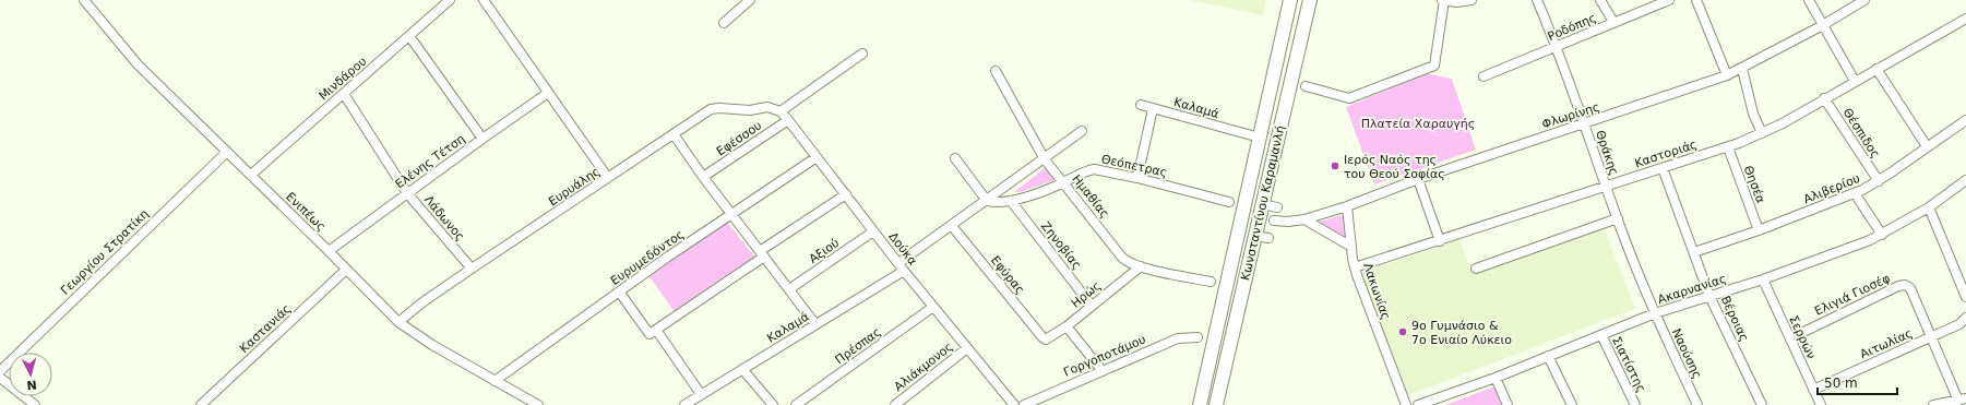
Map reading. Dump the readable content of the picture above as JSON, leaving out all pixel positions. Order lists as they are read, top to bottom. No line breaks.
{"streets":{"main road":["Κωνσταντίνου Καραμανλή"],"street":["Ροδόπης","Μινδάρου","Καλαμά","Φλωρίνης","Θέσπιδος","Εφέσσου","Θράκης","Καστοριάς","Ελένης Τέτση","Θεόπετρας","Θησέα","Ευρυάλης","Αλιβερίου","Ημαθίας","Ενιπέως","Λάδωνος","Ζηνοβίας","Δούκα","Αξιού","Γεωργίου Στρατίκη","Ευρυμεδόντος","Εφύρας","Ακαρνανίας","Λακωνίας","Ηρώς","Ελιγιά Γιοσέφ","Βέροιας","Καστανιάς","Σερρών","Αιτωλίας","Πρέσπας","Ναούσης","Γοργοποτάμου","Σιατίστης","Αλιάκμονος"]},"crossings":[["Ροδόπης","Θράκης"],["Μινδάρου","Ενιπέως"],["Μινδάρου","Λάδωνος"],["Καλαμά","Θεόπετρας"],["Καλαμά","Ημαθίας"],["Καλαμά","Κωνσταντίνου Καραμανλή"],["Καλαμά","Δούκα"],["Καλαμά","Εφύρας"],["Φλωρίνης","Θράκης"],["Φλωρίνης","Λακωνίας"],["Θέσπιδος","Καστοριάς"],["Θέσπιδος","Αλιβερίου"],["Εφέσσου","Δούκα"],["Θράκης","Καστοριάς"],["Θράκης","Ακαρνανίας"],["Θράκης","Ναούσης"],["Καστοριάς","Θησέα"],["Καστοριάς","Λακωνίας"],["Καστοριάς","Βέροιας"],["Ελένης Τέτση","Ενιπέως"],["Ελένης Τέτση","Λάδωνος"],["Θεόπετρας","Ημαθίας"],["Θεόπετρας","Ζηνοβίας"],["Θησέα","Αλιβερίου"],["Ευρυάλης","Ενιπέως"],["Ευρυάλης","Λάδωνος"],["Ευρυάλης","Δούκα"],["Αλιβερίου","Βέροιας"],["Ημαθίας","Ηρώς"],["Ενιπέως","Γεωργίου Στρατίκη"],["Ενιπέως","Ευρυμεδόντος"],["Ενιπέως","Καστανιάς"],["Ζηνοβίας","Ηρώς"],["Δούκα","Αξιού"],["Δούκα","Ευρυμεδόντος"],["Δούκα","Πρέσπας"],["Δούκα","Αλιάκμονος"],["Εφύρας","Ηρώς"],["Ακαρνανίας","Βέροιας"],["Ακαρνανίας","Σερρών"],["Ακαρνανίας","Ναούσης"],["Ακαρνανίας","Σιατίστης"],["Ελιγιά Γιοσέφ","Σερρών"],["Ελιγιά Γιοσέφ","Αιτωλίας"],["Σερρών","Αιτωλίας"]],"parks":["Πλατεία Χαραυγής"],"places":["Ιερός Ναός της του Θεού Σοφίας","9ο Γυμνάσιο & 7ο Ενιαίο Λύκειο"],"scale_bar":"50 m","north":"bottom"}
